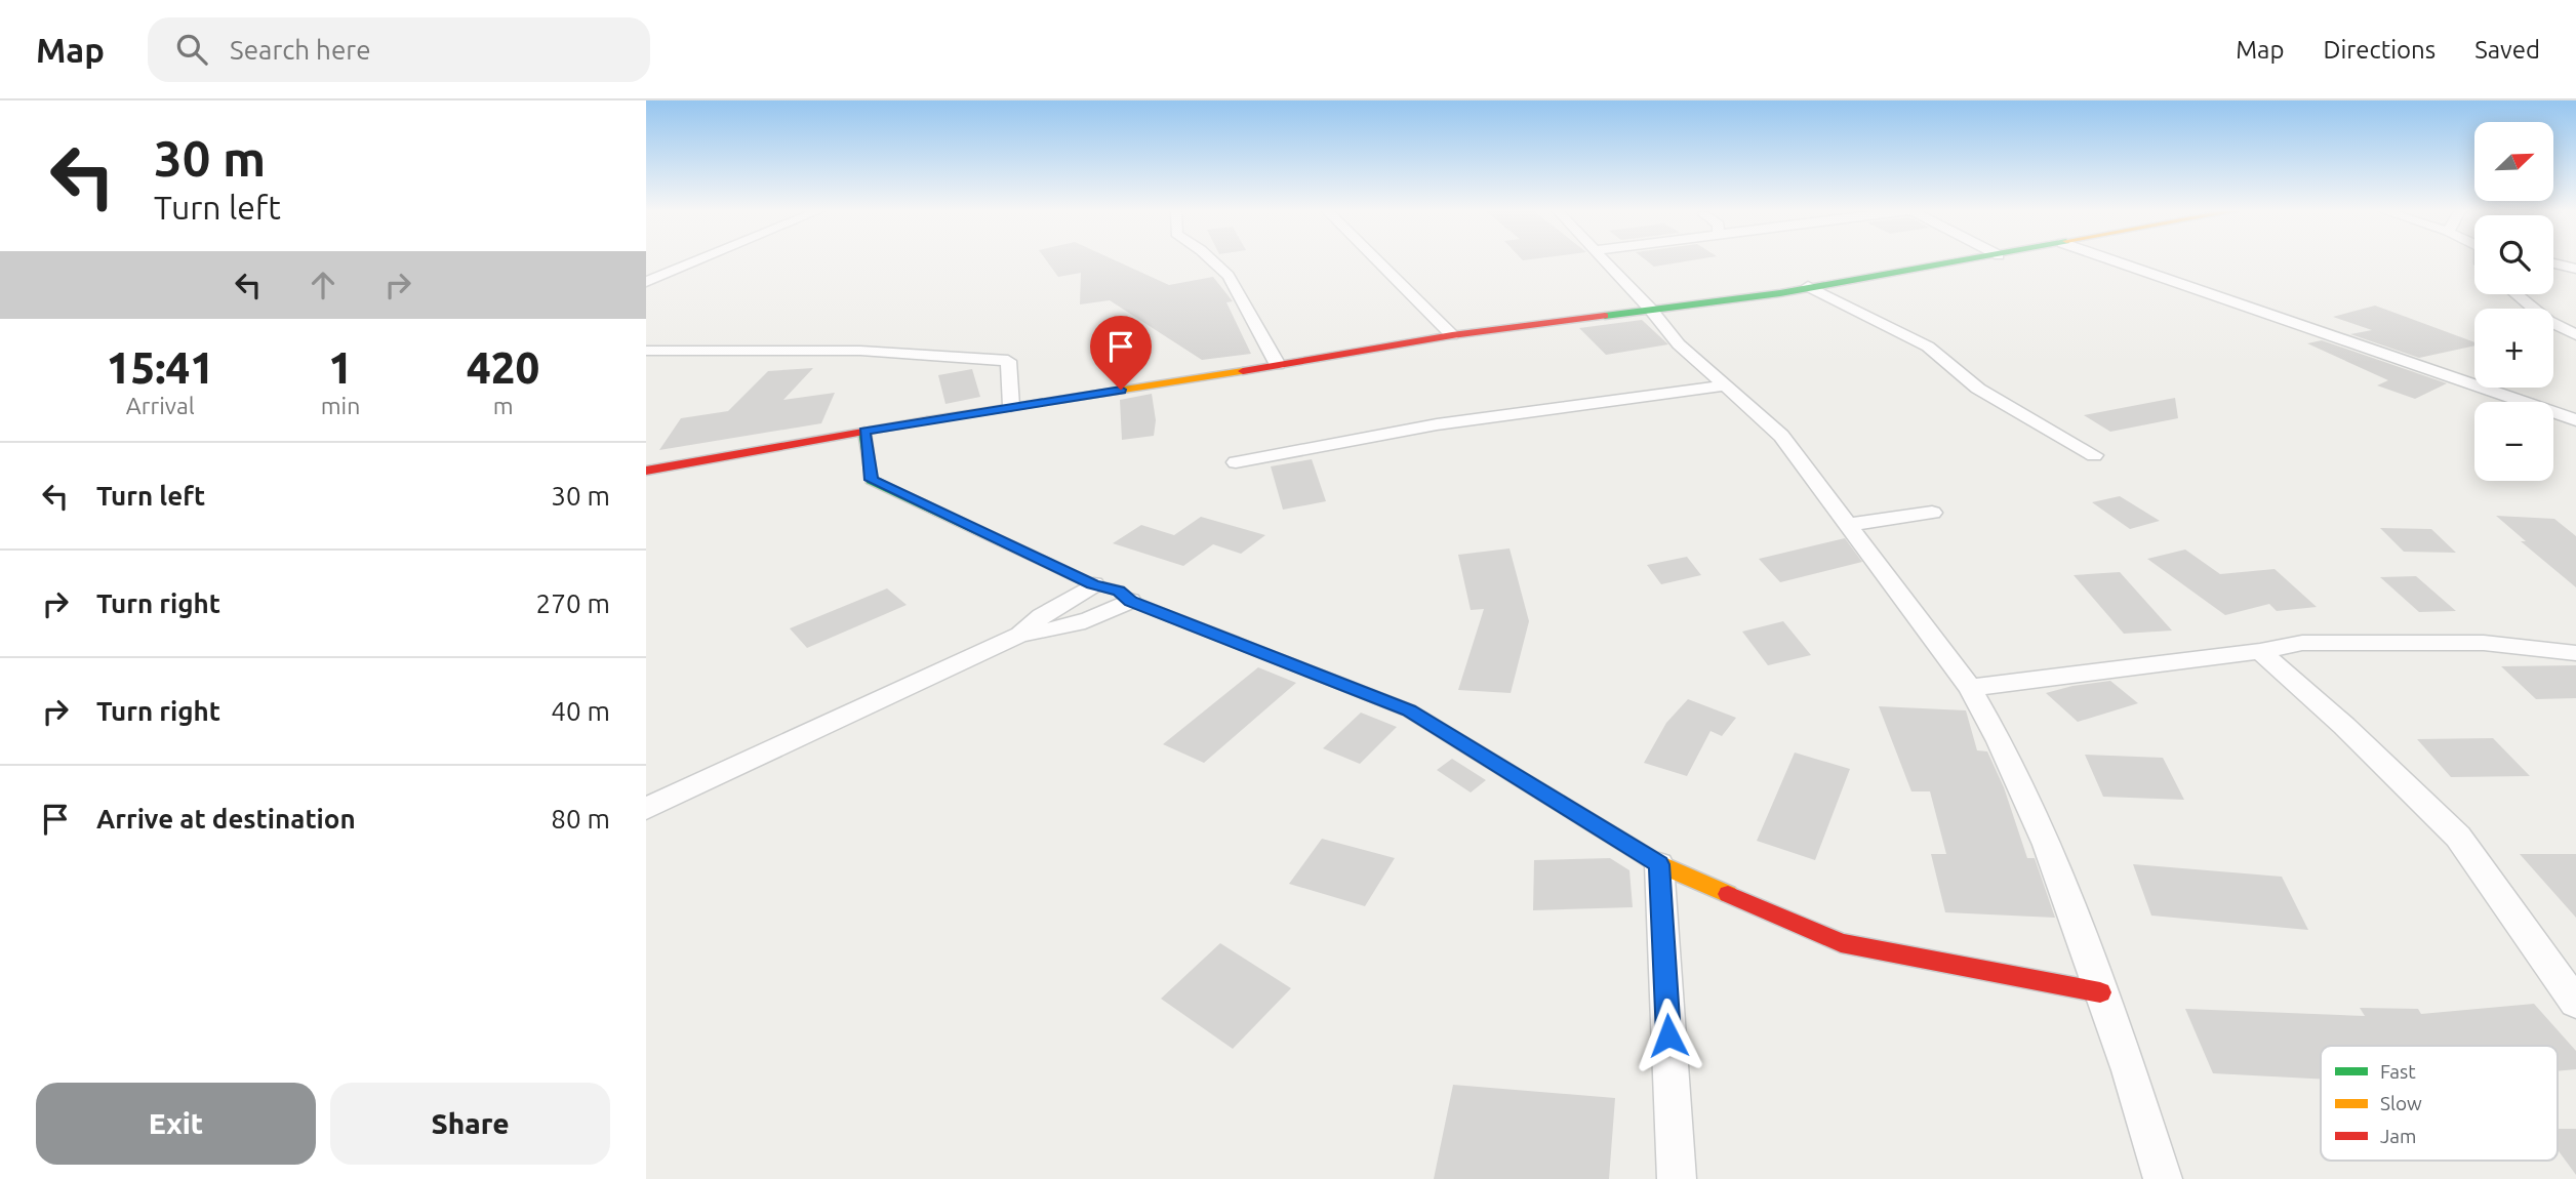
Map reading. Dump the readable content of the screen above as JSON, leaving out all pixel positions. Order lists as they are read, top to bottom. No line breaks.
{"legend":["Fast","Slow","Jam"],"north":"top right","page":{"header":"Map","search":"Search here","nav":["Map","Directions","Saved"],"turn":["30 m","Turn left"],"map_buttons":["+","−"],"eta":["15:41","Arrival","1","min","420","m"],"list":[{"name":"Turn left","value":"30 m"},{"name":"Turn right","value":"270 m"},{"name":"Turn right","value":"40 m"},{"name":"Arrive at destination","value":"80 m"}],"buttons":["Exit","Share"]}}
